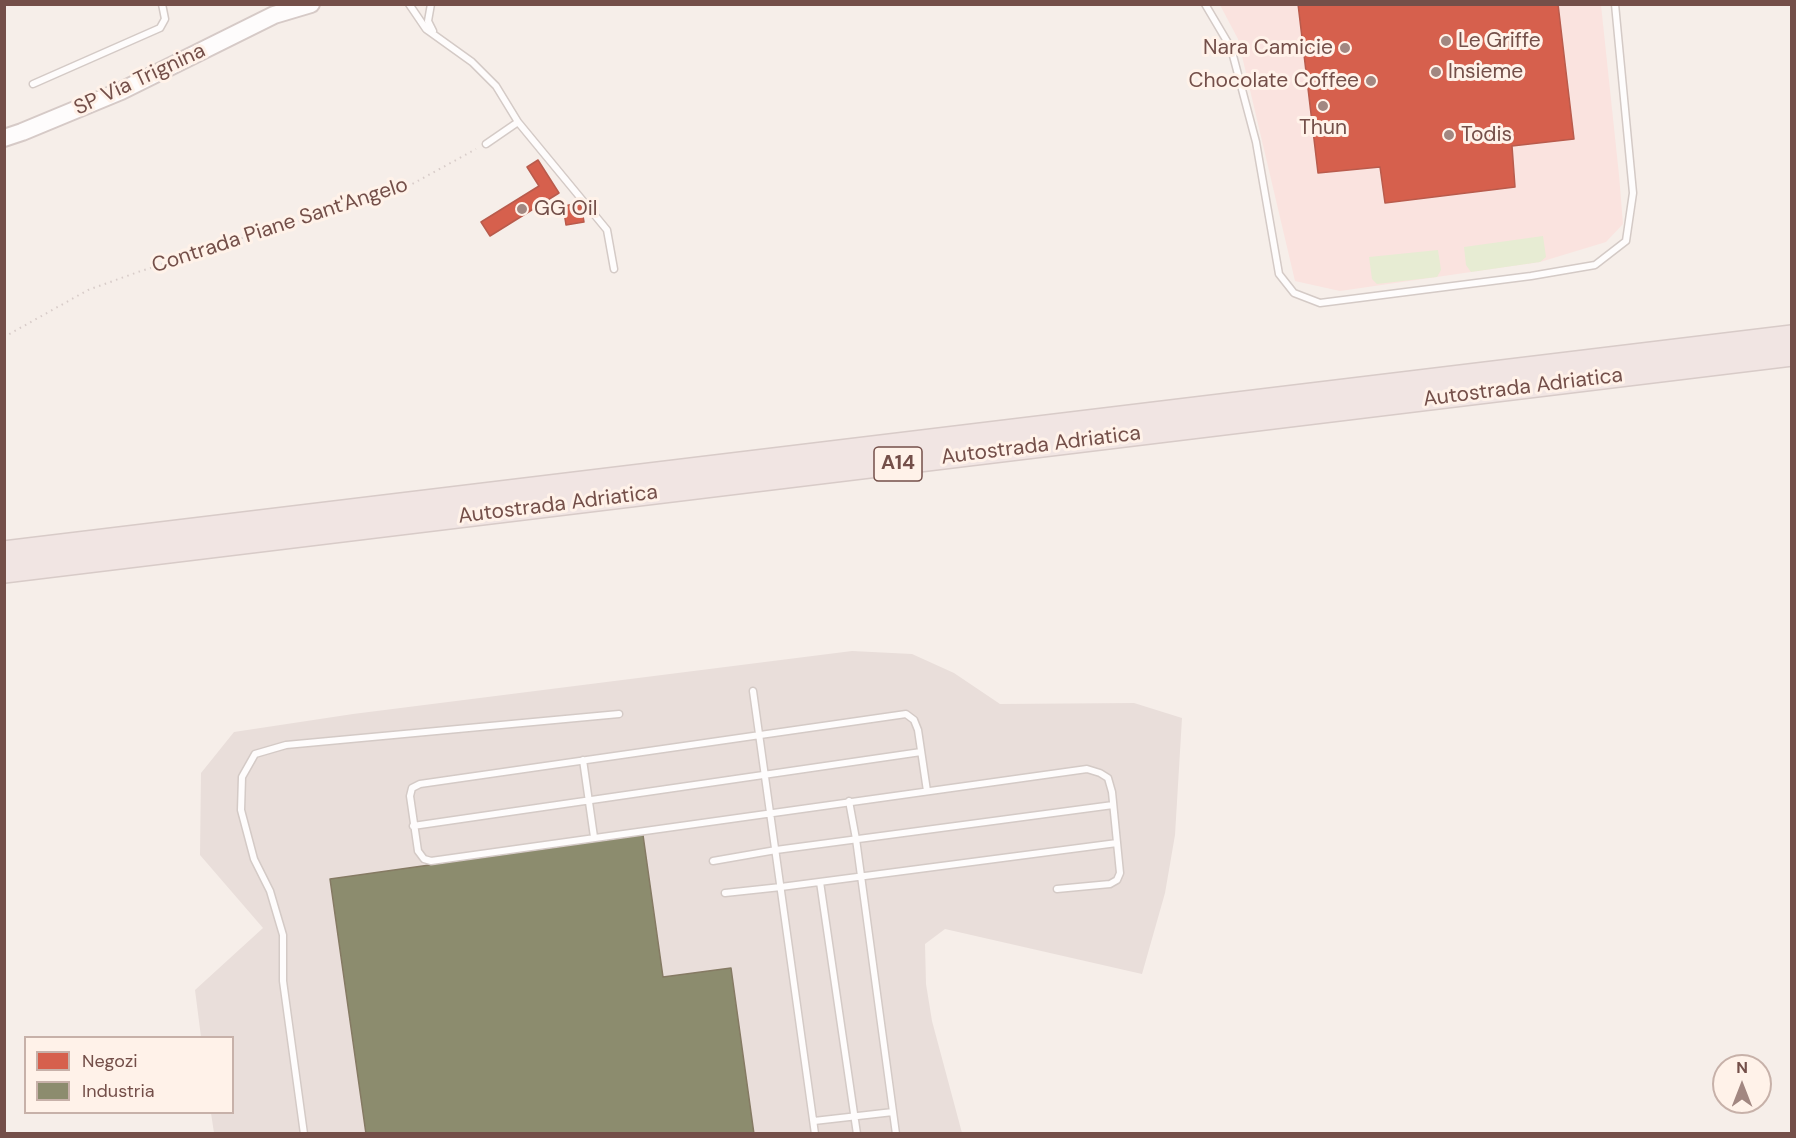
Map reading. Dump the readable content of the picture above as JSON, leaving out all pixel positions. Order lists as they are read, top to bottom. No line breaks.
{"streets":{"highway":["Autostrada Adriatica","A14"],"main road":["SP Via Trignina"],"path":["Contrada Piane Sant'Angelo"]},"places":["Le Griffe","Nara Camicie","Insieme","Chocolate Coffee","Thun","Todis","GG Oil"],"legend":["Negozi","Industria"],"north":"top"}
